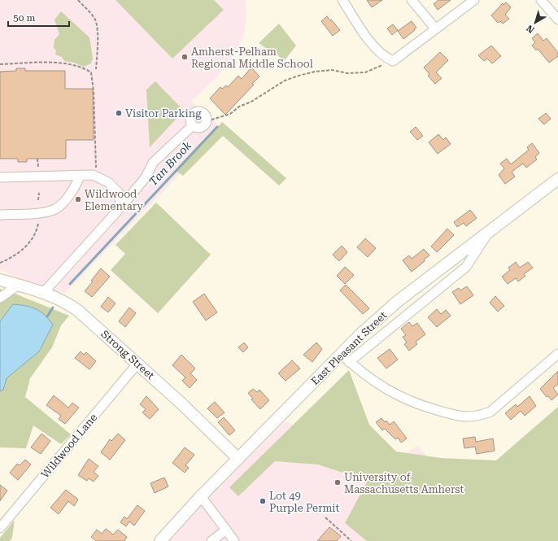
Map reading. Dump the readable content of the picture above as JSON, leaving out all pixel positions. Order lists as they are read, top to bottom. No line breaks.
{"streets":{"main road":["East Pleasant Street","Strong Street"],"street":["Wildwood Lane"]},"crossings":[["East Pleasant Street","Strong Street"],["Strong Street","Wildwood Lane"]],"water":["Tan Brook"],"places":["Amherst-Pelham Regional Middle School","Visitor Parking","Wildwood Elementary","University of Massachusetts Amherst","Lot 49 Purple Permit"],"scale_bar":"50 m","north":"bottom left"}
